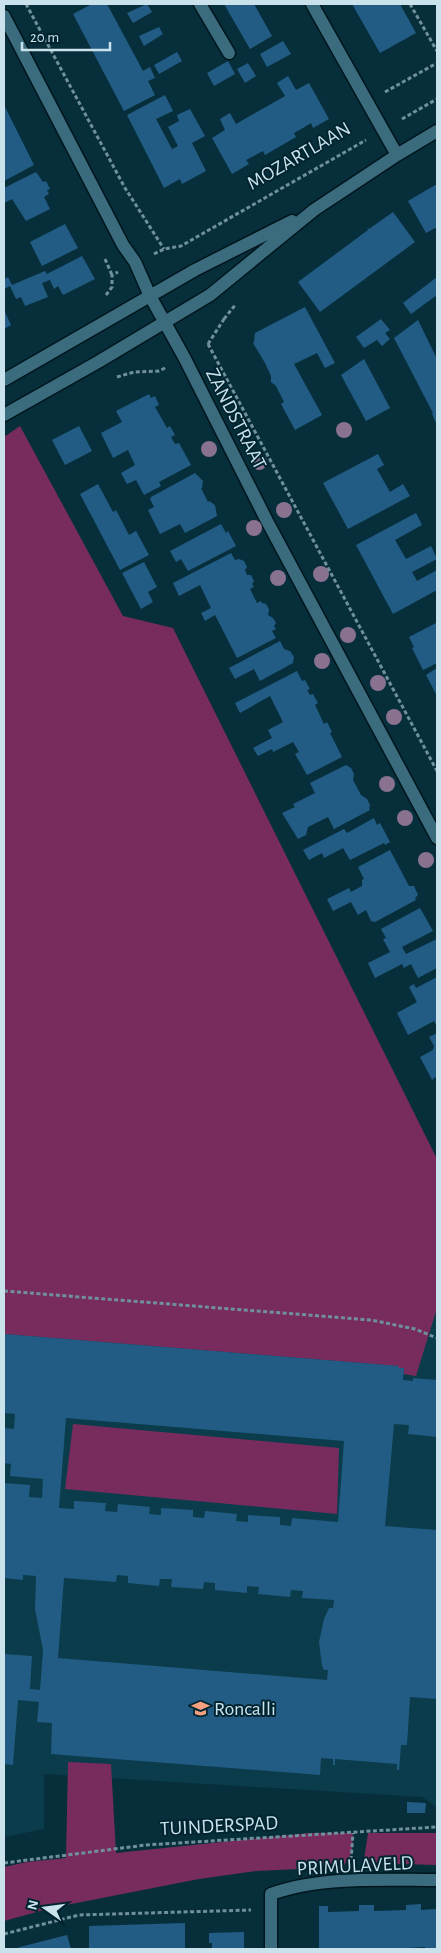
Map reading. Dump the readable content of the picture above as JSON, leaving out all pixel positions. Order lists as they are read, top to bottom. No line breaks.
{"streets":{"street":["ZANDSTRAAT","PRIMULAVELD"],"path":["MOZARTLAAN","TUINDERSPAD"]},"crossings":[["MOZARTLAAN","ZANDSTRAAT"]],"places":{"school or university":["Roncalli"]},"scale_bar":"20 m","north":"left"}
